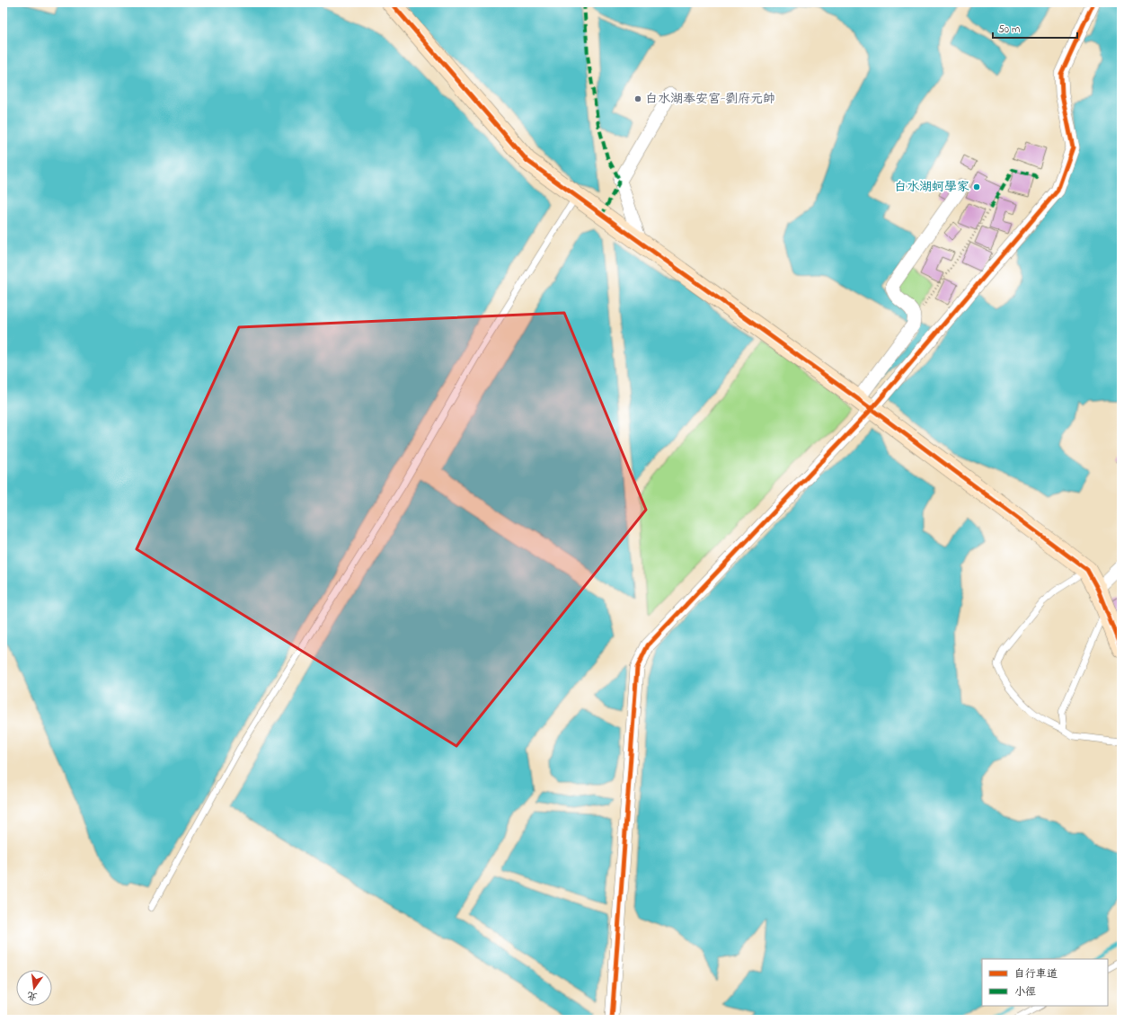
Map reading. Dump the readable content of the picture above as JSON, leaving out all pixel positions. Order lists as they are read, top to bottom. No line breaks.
{"places":["白水湖奉安宮-劉府元帥","白水湖蚵學家"],"legend":["自行車道","小徑"],"scale_bar":"50 m","north":"bottom"}
